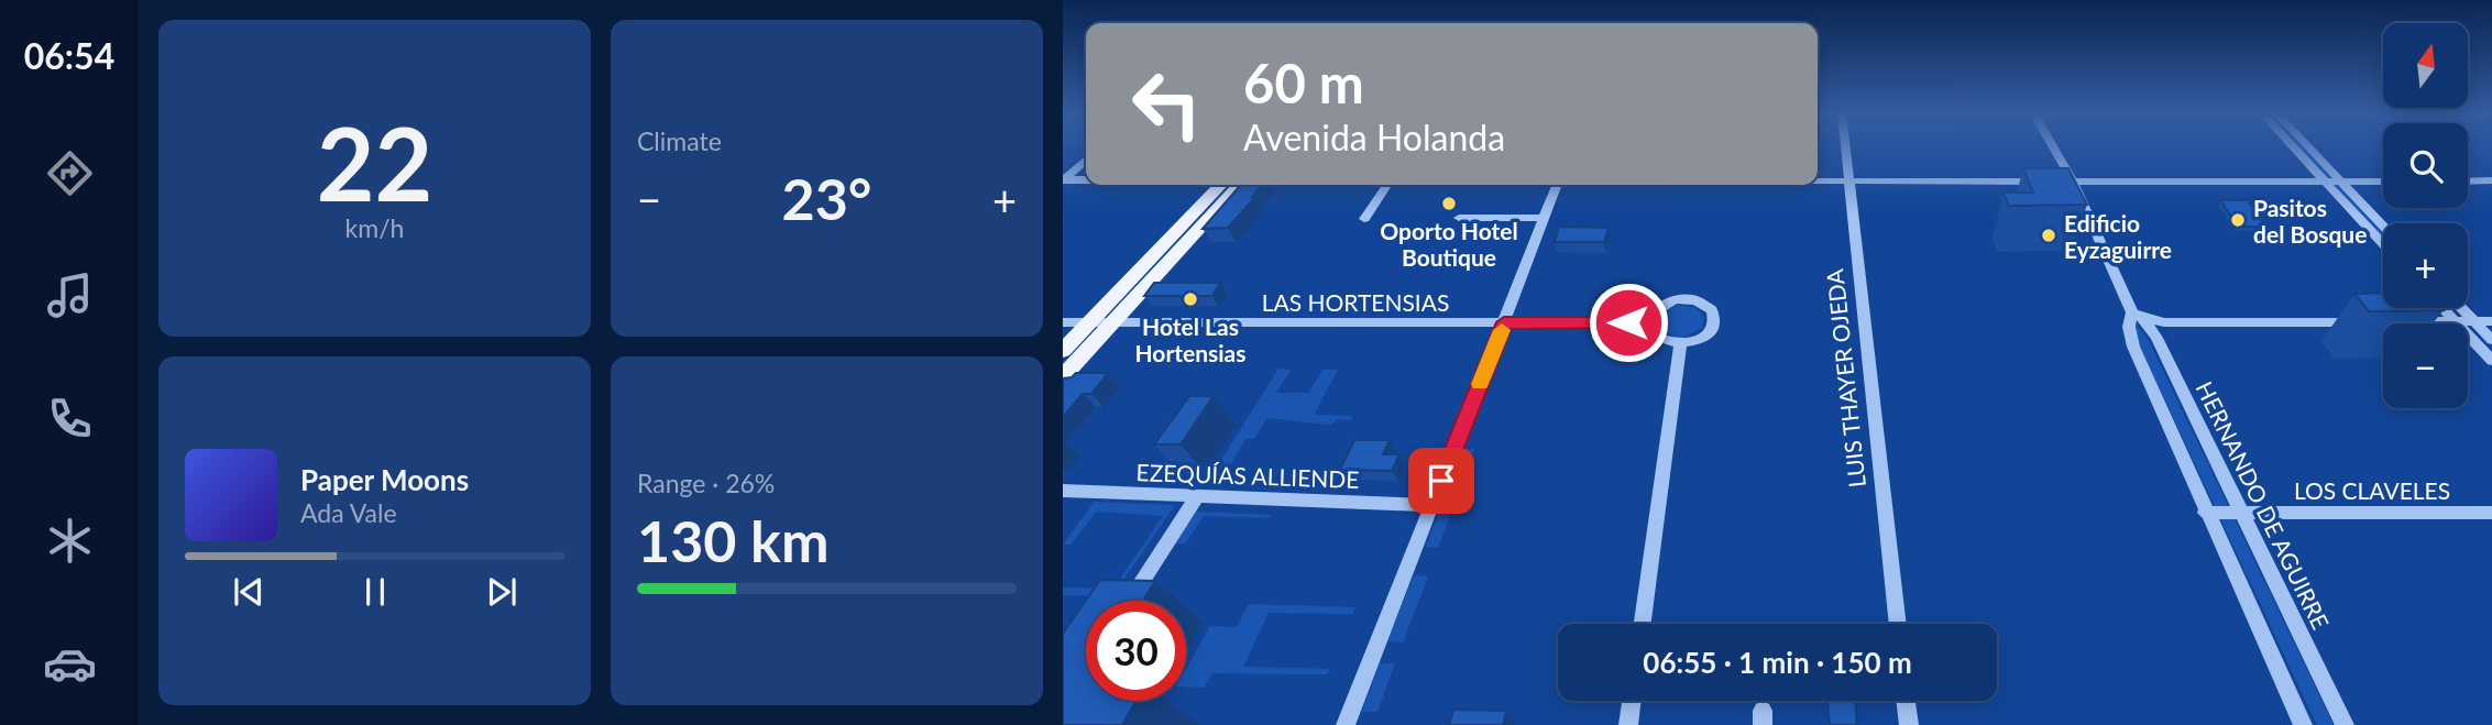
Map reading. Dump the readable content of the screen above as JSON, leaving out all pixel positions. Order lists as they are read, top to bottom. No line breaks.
{"streets":{"street":["LAS HORTENSIAS","LUIS THAYER OJEDA","EZEQUÍAS ALLIENDE","LOS CLAVELES","HERNANDO DE AGUIRRE"]},"crossings":[["LOS CLAVELES","HERNANDO DE AGUIRRE"]],"places":["Oporto Hotel Boutique","Pasitos del Bosque","Edificio Eyzaguirre","Hotel Las Hortensias"],"north":"top","page":{"tabs":"06:54","tile":[["22","km/h"],"Climate",["Range · 26%","130 km"]],"map_buttons":["+","−"],"turn":["60 m","Avenida Holanda"],"heat":["−","23°","+"],"song":["Paper Moons","Ada Vale"],"limit":"30","trip":"06:55 · 1 min · 150 m"}}
